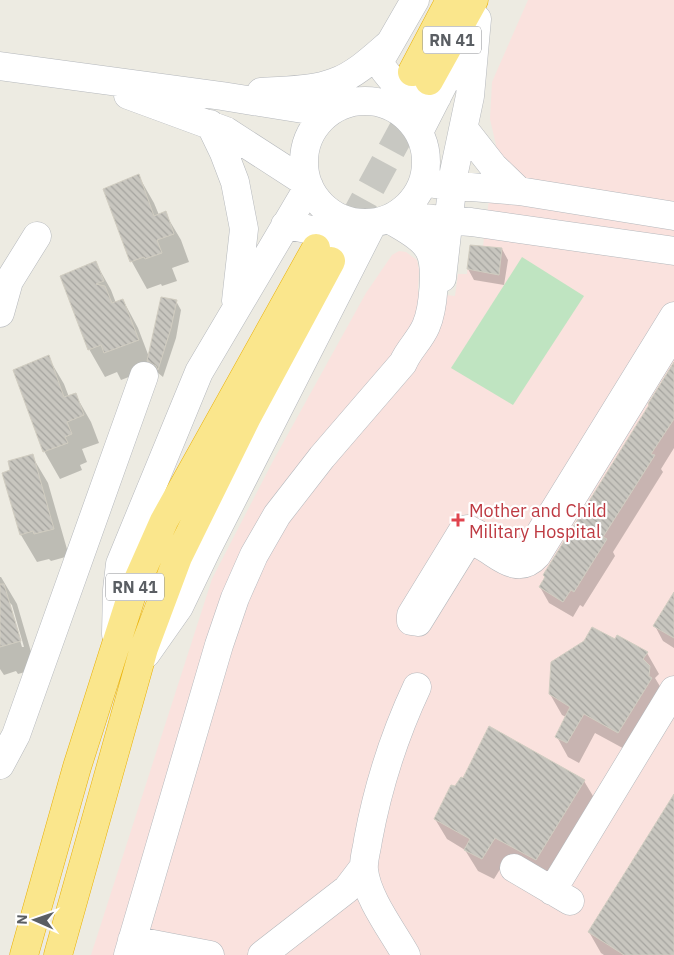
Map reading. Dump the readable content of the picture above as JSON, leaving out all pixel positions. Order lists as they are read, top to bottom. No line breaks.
{"streets":{"highway":["RN 41"]},"places":{"health":["Mother and Child Military Hospital"]},"north":"left"}
